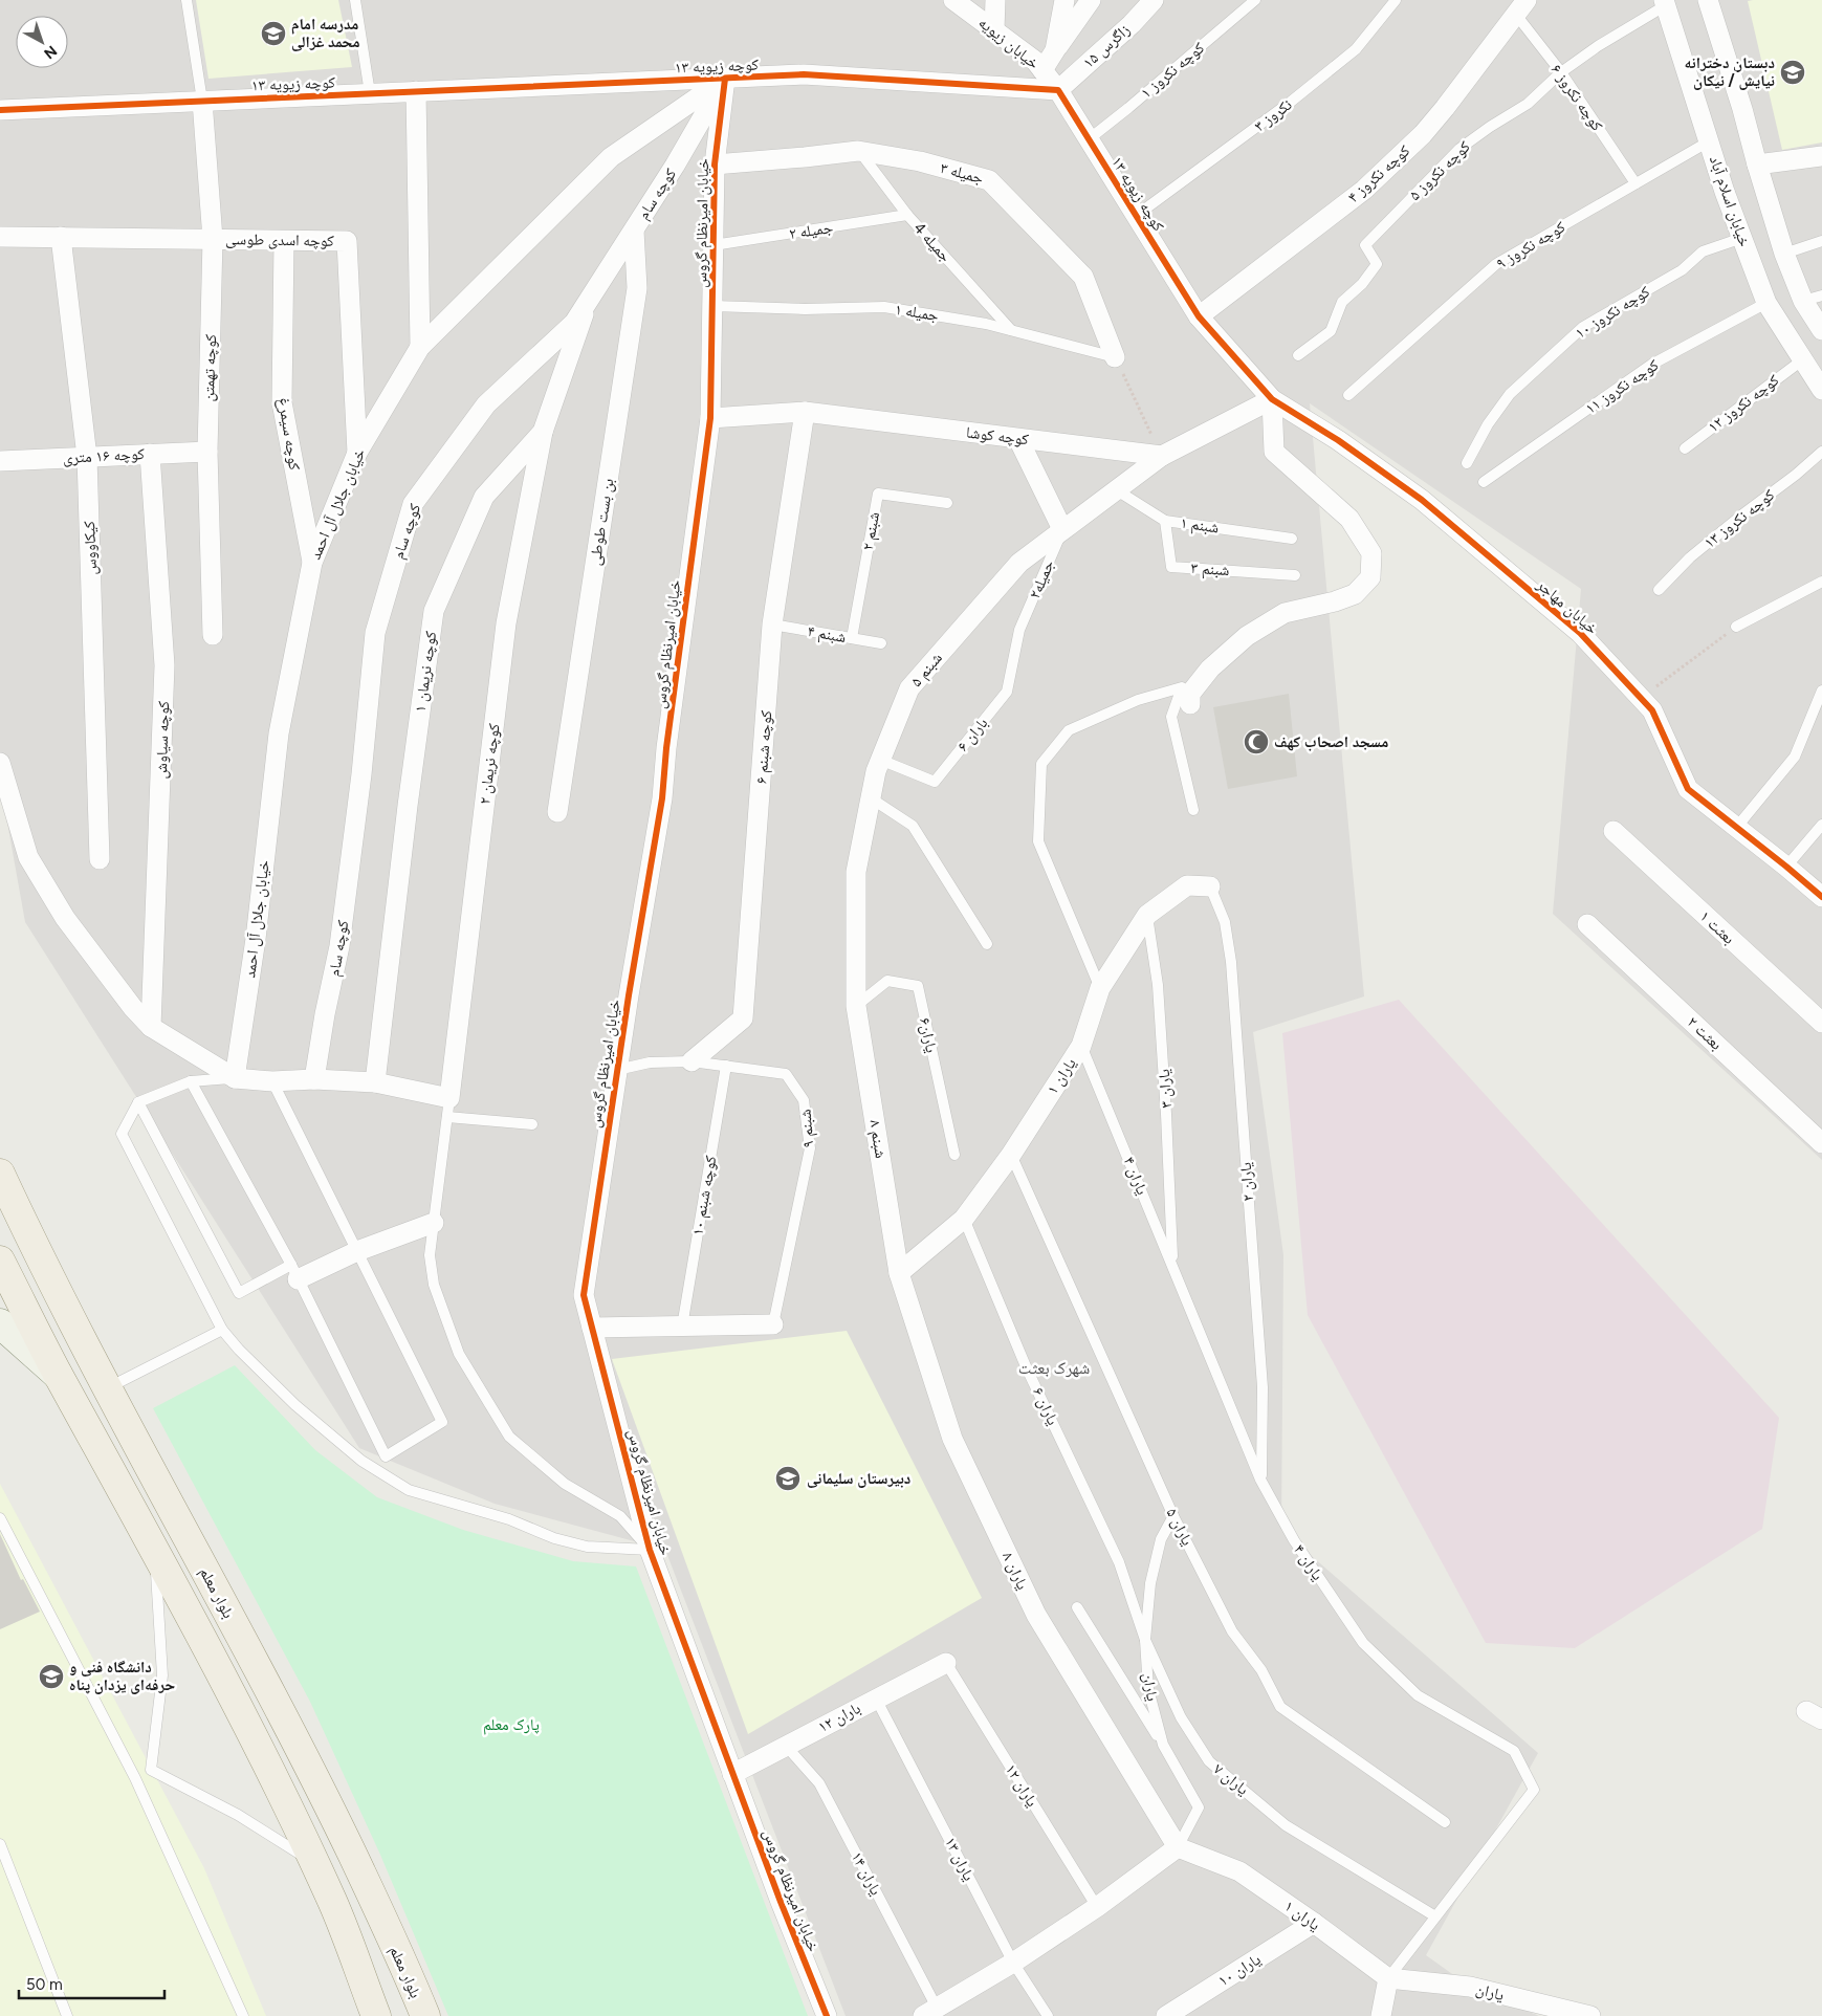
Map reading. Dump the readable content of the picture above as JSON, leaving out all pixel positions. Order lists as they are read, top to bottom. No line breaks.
{"streets":{"main road":["بلوار معلم"],"street":["خیابان زیویه","زاگرس ۱۵","کوچه زیویه ۱۳","جمیله ۳","کوچه نکروز ۴","کوچه سام","خیابان اسلام آباد","خیابان امیرنظام گروس","کوچه اسدی طوسی","کوچه تهمتن","کوچه سیمرغ","کوچه کوشا","کوچه ۱۶ متری","خیابان جلال آل احمد","بن بست طوطی","کیکاووس","خیابان مهاجر","شبنم ۵","کوچه نریمان ۱","کوچه سیاوش","کوچه شبنم ۶","کوچه نریمان ۲","بعثت ۱","بعثت ۲","یاران ۱","شبنم ۸","یاران ۸","یاران","باران ۱۲","یاران ۱۰"],"lane":["کوچه نکروز ۱","کوچه نکروز ۶","نکروز ۳","کوچه نکروز ۵","جمیله ۲","جمیله 4","کوچه نکروز ۹","جمیله ۱","کوچه نکروز ۱۰","کوچه نکروز ۱۱","کوچه نکروز ۱۲","کوچه نکروز ۱۳","شبنم ۱","شبنم ۲","شبنم ۳","جمیله۲","شبنم ۴","باران ۶","یاران۶","یاران ۳","شبنم ۹","یاران ۴","یاران ۲","کوچه شبنم ۱۰","یاران ۶","یاران ۵","یاران ۷","یاران ۱۲","یاران ۱۳","یاران ۱۴"]},"crossings":[["خیابان زیویه","زاگرس ۱۵"],["خیابان زیویه","کوچه زیویه ۱۳"],["زاگرس ۱۵","کوچه زیویه ۱۳"],["کوچه زیویه ۱۳","کوچه نکروز ۱"],["کوچه زیویه ۱۳","نکروز ۳"],["کوچه زیویه ۱۳","کوچه نکروز ۴"],["کوچه زیویه ۱۳","کوچه سام"],["کوچه زیویه ۱۳","خیابان امیرنظام گروس"],["کوچه زیویه ۱۳","کوچه تهمتن"],["کوچه زیویه ۱۳","خیابان جلال آل احمد"],["کوچه زیویه ۱۳","خیابان مهاجر"],["کوچه نکروز ۶","کوچه نکروز ۵"],["کوچه نکروز ۶","کوچه نکروز ۴"],["کوچه نکروز ۶","کوچه نکروز ۹"],["کوچه نکروز ۵","خیابان اسلام آباد"],["جمیله ۳","خیابان امیرنظام گروس"],["جمیله ۳","جمیله 4"],["جمیله ۳","جمیله ۱"],["کوچه سام","خیابان امیرنظام گروس"],["کوچه سام","خیابان جلال آل احمد"],["کوچه سام","بن بست طوطی"],["کوچه سام","کوچه نریمان ۱"],["خیابان اسلام آباد","کوچه نکروز ۹"],["خیابان اسلام آباد","کوچه نکروز ۱۰"],["خیابان اسلام آباد","کوچه نکروز ۱۱"],["خیابان اسلام آباد","کوچه نکروز ۱۲"],["خیابان امیرنظام گروس","جمیله ۲"],["خیابان امیرنظام گروس","جمیله ۱"],["خیابان امیرنظام گروس","کوچه کوشا"],["خیابان امیرنظام گروس","خیابان جلال آل احمد"],["خیابان امیرنظام گروس","شبنم ۹"],["خیابان امیرنظام گروس","باران ۱۲"],["جمیله ۲","جمیله 4"],["کوچه اسدی طوسی","کوچه تهمتن"],["کوچه اسدی طوسی","کوچه سیمرغ"],["کوچه اسدی طوسی","خیابان جلال آل احمد"],["کوچه اسدی طوسی","کیکاووس"],["جمیله 4","جمیله ۱"],["کوچه تهمتن","کوچه ۱۶ متری"],["کوچه سیمرغ","خیابان جلال آل احمد"],["کوچه کوشا","شبنم ۵"],["کوچه کوشا","کوچه شبنم ۶"],["کوچه ۱۶ متری","کیکاووس"],["کوچه ۱۶ متری","کوچه سیاوش"],["شبنم ۱","شبنم ۳"],["شبنم ۱","شبنم ۵"],["شبنم ۲","شبنم ۴"],["جمیله۲","شبنم ۵"],["جمیله۲","باران ۶"],["شبنم ۴","کوچه شبنم ۶"],["شبنم ۵","باران ۶"],["شبنم ۵","یاران۶"],["شبنم ۵","شبنم ۸"],["کوچه نریمان ۱","کوچه نریمان ۲"],["کوچه شبنم ۶","شبنم ۹"],["یاران۶","شبنم ۸"],["یاران ۱","یاران ۳"],["یاران ۱","شبنم ۸"],["یاران ۱","یاران ۴"],["یاران ۱","یاران ۲"],["یاران ۱","یاران ۶"],["یاران ۱","یاران ۵"],["یاران ۱","یاران ۸"],["یاران ۱","یاران"],["یاران ۱","یاران ۱۰"],["یاران ۳","یاران ۴"],["شبنم ۹","کوچه شبنم ۱۰"],["شبنم ۸","یاران ۸"],["یاران ۴","یاران ۲"],["یاران ۴","یاران"],["یاران ۴","یاران ۷"],["یاران ۶","یاران ۷"],["یاران ۵","یاران"],["یاران ۸","یاران"],["یاران","یاران ۷"],["باران ۱۲","یاران ۱۲"],["باران ۱۲","یاران ۱۳"],["باران ۱۲","یاران ۱۴"]],"districts":["شهرک بعثت"],"parks":["پارک معلم"],"places":{"school or university":["مدرسه امام محمد غزالی","دبستان دخترانه نیایش / نیکان","دبیرستان سلیمانی","دانشگاه فنی و حرفه‌ای یزدان پناه"],"mosque":["مسجد اصحاب کهف"]},"scale_bar":"50 m","north":"bottom right"}
